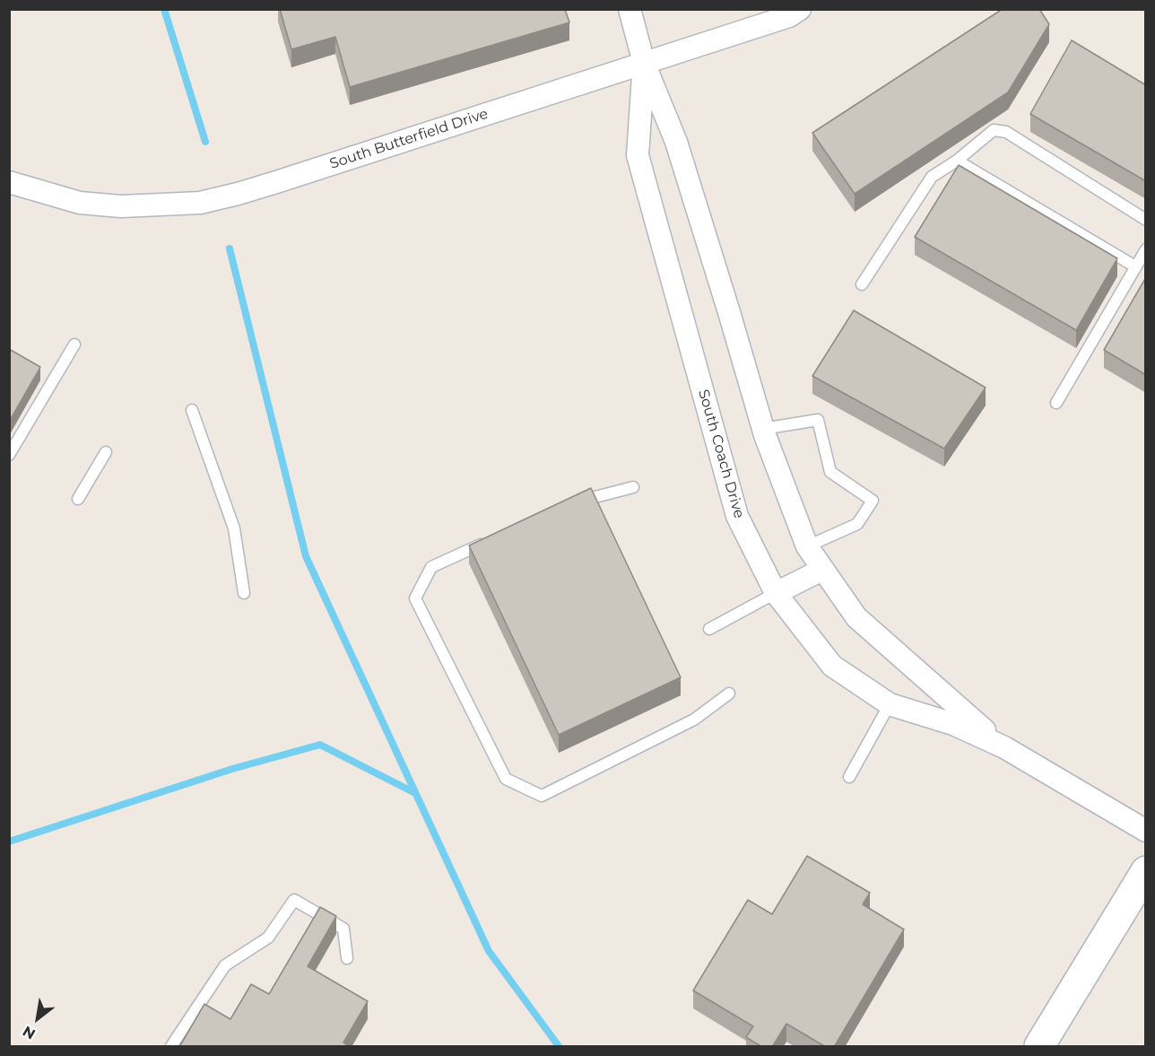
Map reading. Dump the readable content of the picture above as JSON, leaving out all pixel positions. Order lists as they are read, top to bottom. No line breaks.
{"streets":{"street":["South Butterfield Drive","South Coach Drive"]},"crossings":[["South Butterfield Drive","South Coach Drive"]],"north":"bottom left"}
